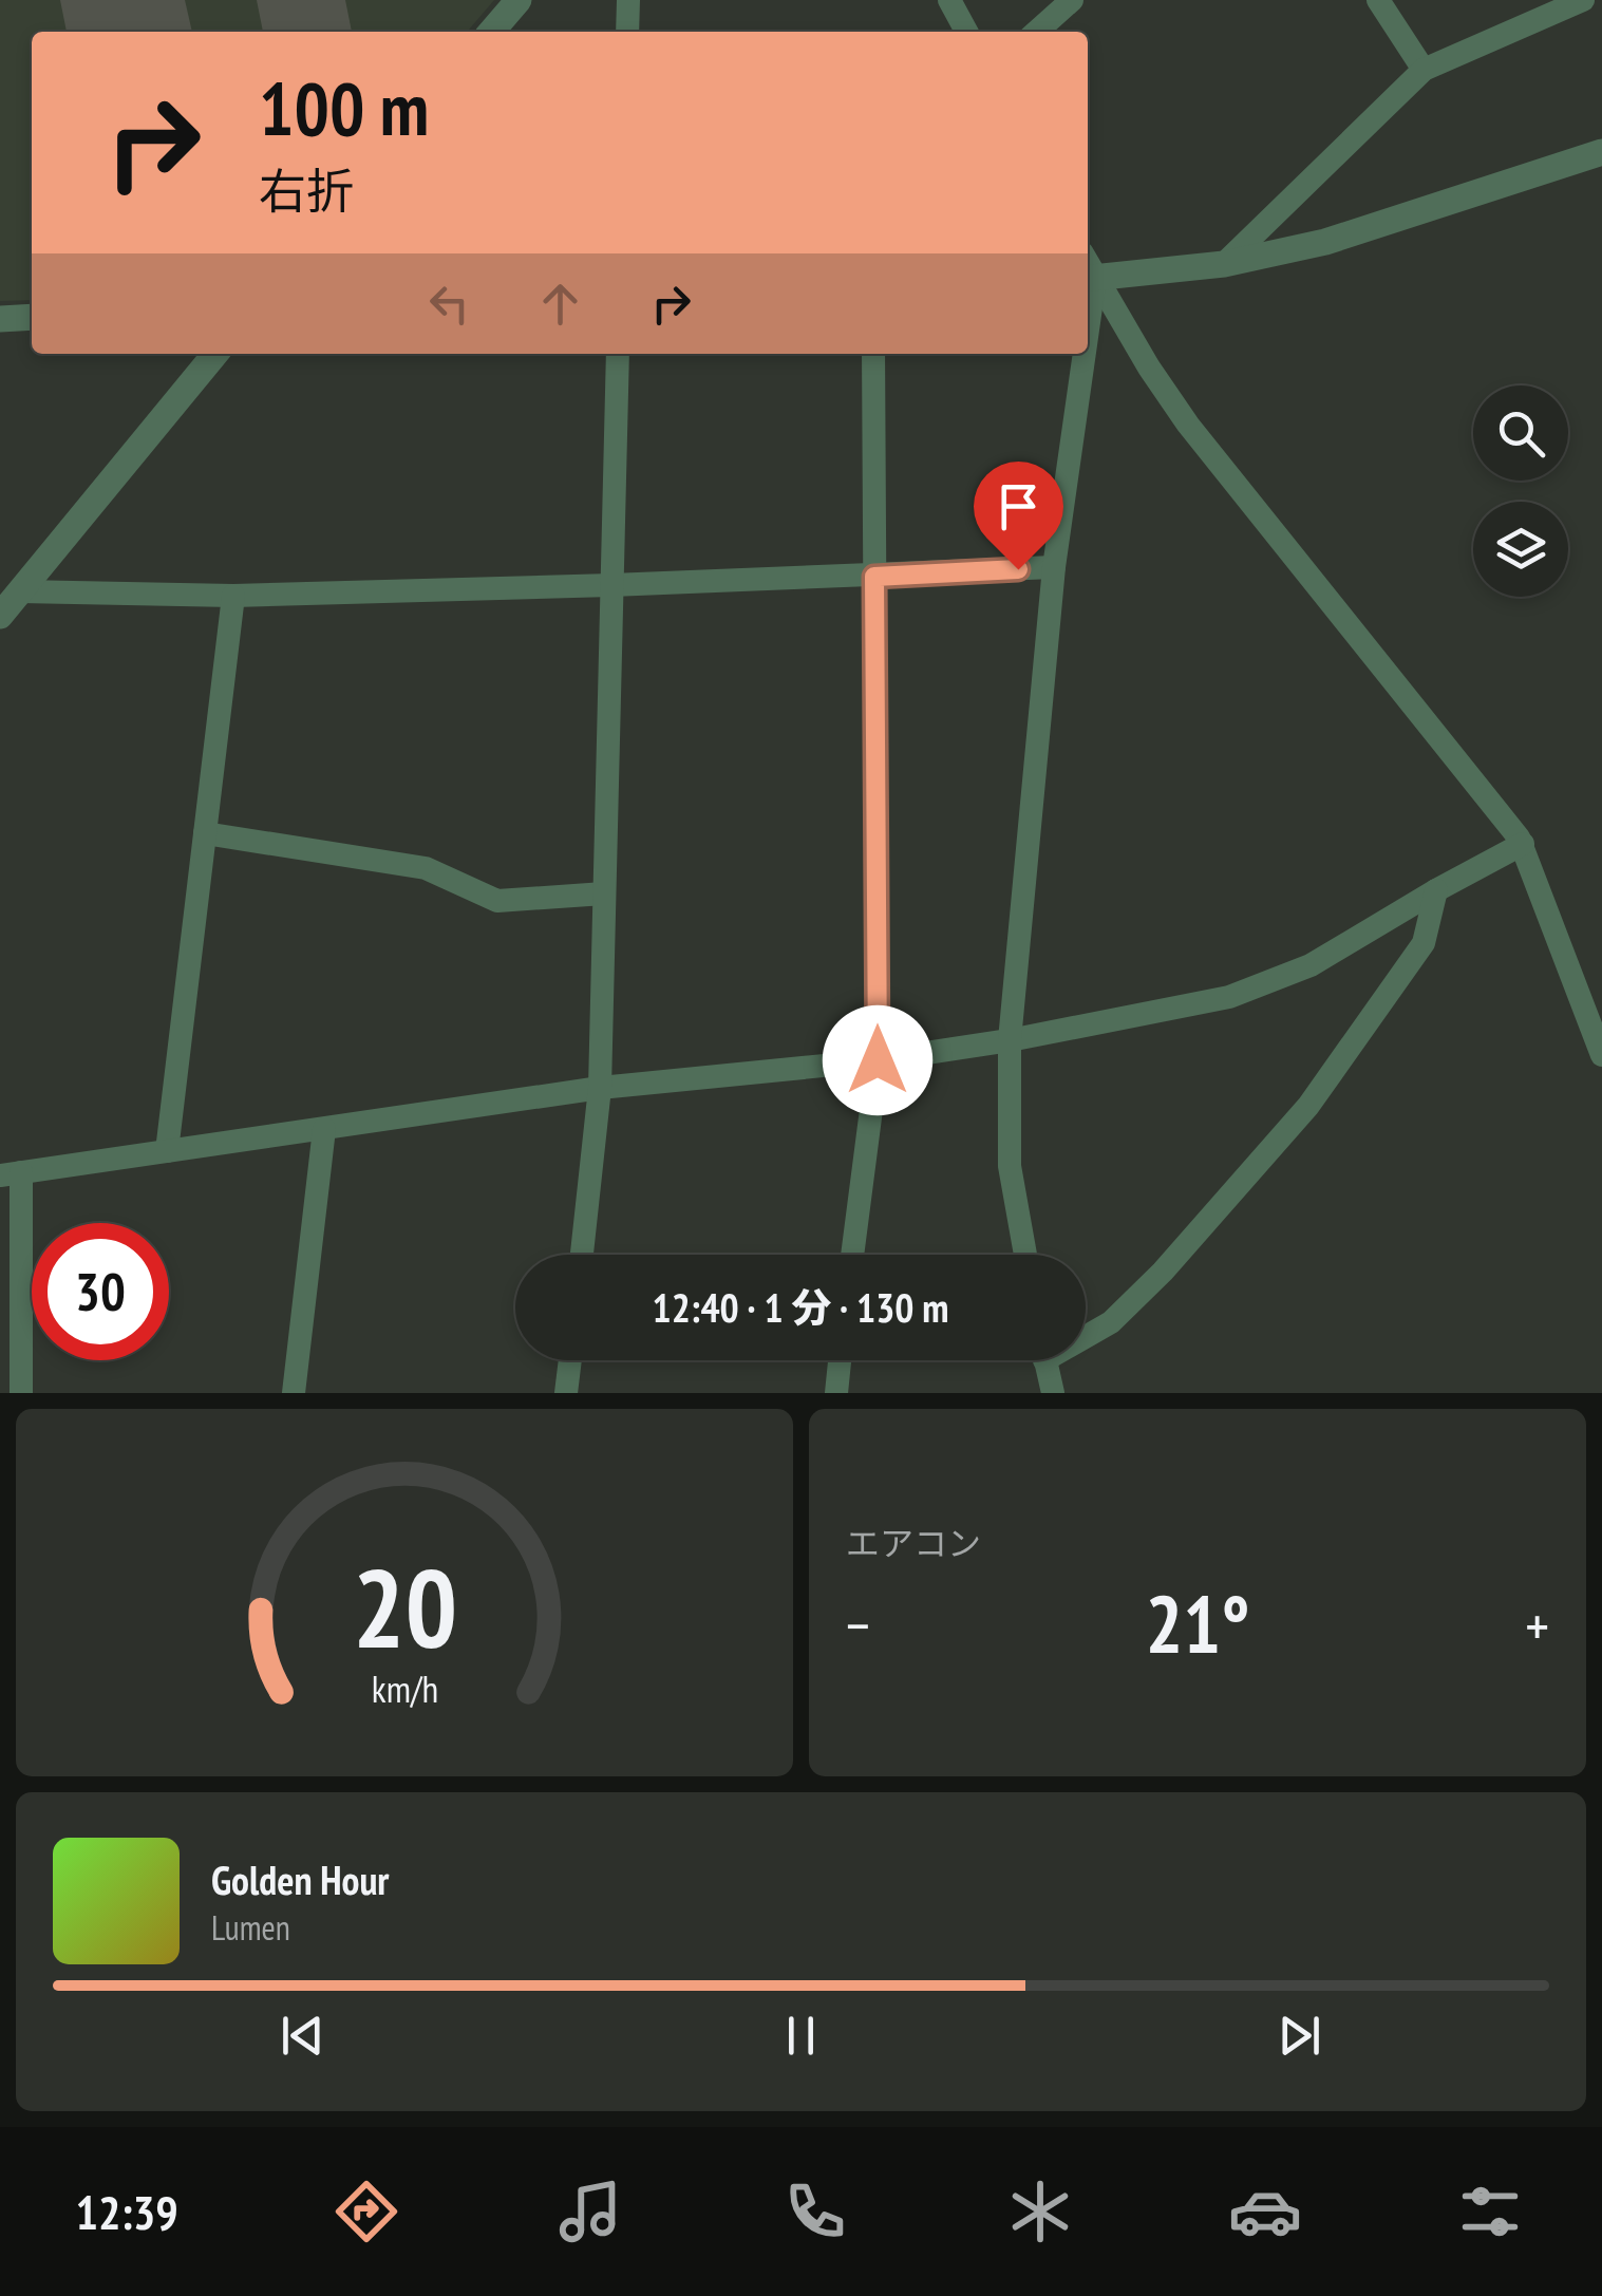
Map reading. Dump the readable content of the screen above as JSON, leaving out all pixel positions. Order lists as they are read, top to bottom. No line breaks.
{"page":{"turn":["100 m","右折"],"limit":"30","trip":"12:40 · 1 分 · 130 m","tile":"エアコン","heat":["−","21°","+"],"song":["Golden Hour","Lumen"],"tabs":"12:39","gauge":["20","km/h"]}}
